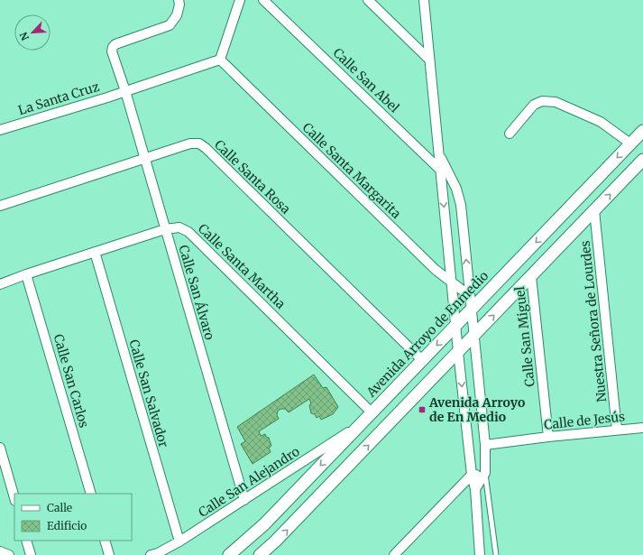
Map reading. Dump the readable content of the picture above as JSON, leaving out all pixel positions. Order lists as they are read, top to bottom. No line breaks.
{"streets":{"street":["Calle San Abel","La Santa Cruz","Calle Santa Margarita","Calle Santa Rosa","Calle Santa Martha","Calle San Álvaro","Nuestra Señora de Lourdes","Avenida Arroyo de Enmedio","Calle San Miguel","Calle San Carlos","Calle San Salvador","Calle de Jesús","Calle San Alejandro"]},"crossings":[["La Santa Cruz","Calle Santa Margarita"],["La Santa Cruz","Calle San Álvaro"],["Calle Santa Rosa","Calle San Álvaro"],["Calle Santa Rosa","Avenida Arroyo de Enmedio"],["Calle Santa Martha","Calle San Álvaro"],["Calle Santa Martha","Avenida Arroyo de Enmedio"],["Calle Santa Martha","Calle San Carlos"],["Calle Santa Martha","Calle San Salvador"],["Calle San Álvaro","Calle San Alejandro"],["Nuestra Señora de Lourdes","Calle de Jesús"],["Avenida Arroyo de Enmedio","Calle San Alejandro"],["Calle San Miguel","Calle de Jesús"],["Calle San Salvador","Calle San Alejandro"]],"places":{"transit":["Avenida Arroyo de En Medio"]},"legend":["Calle","Edificio"],"north":"bottom left"}
